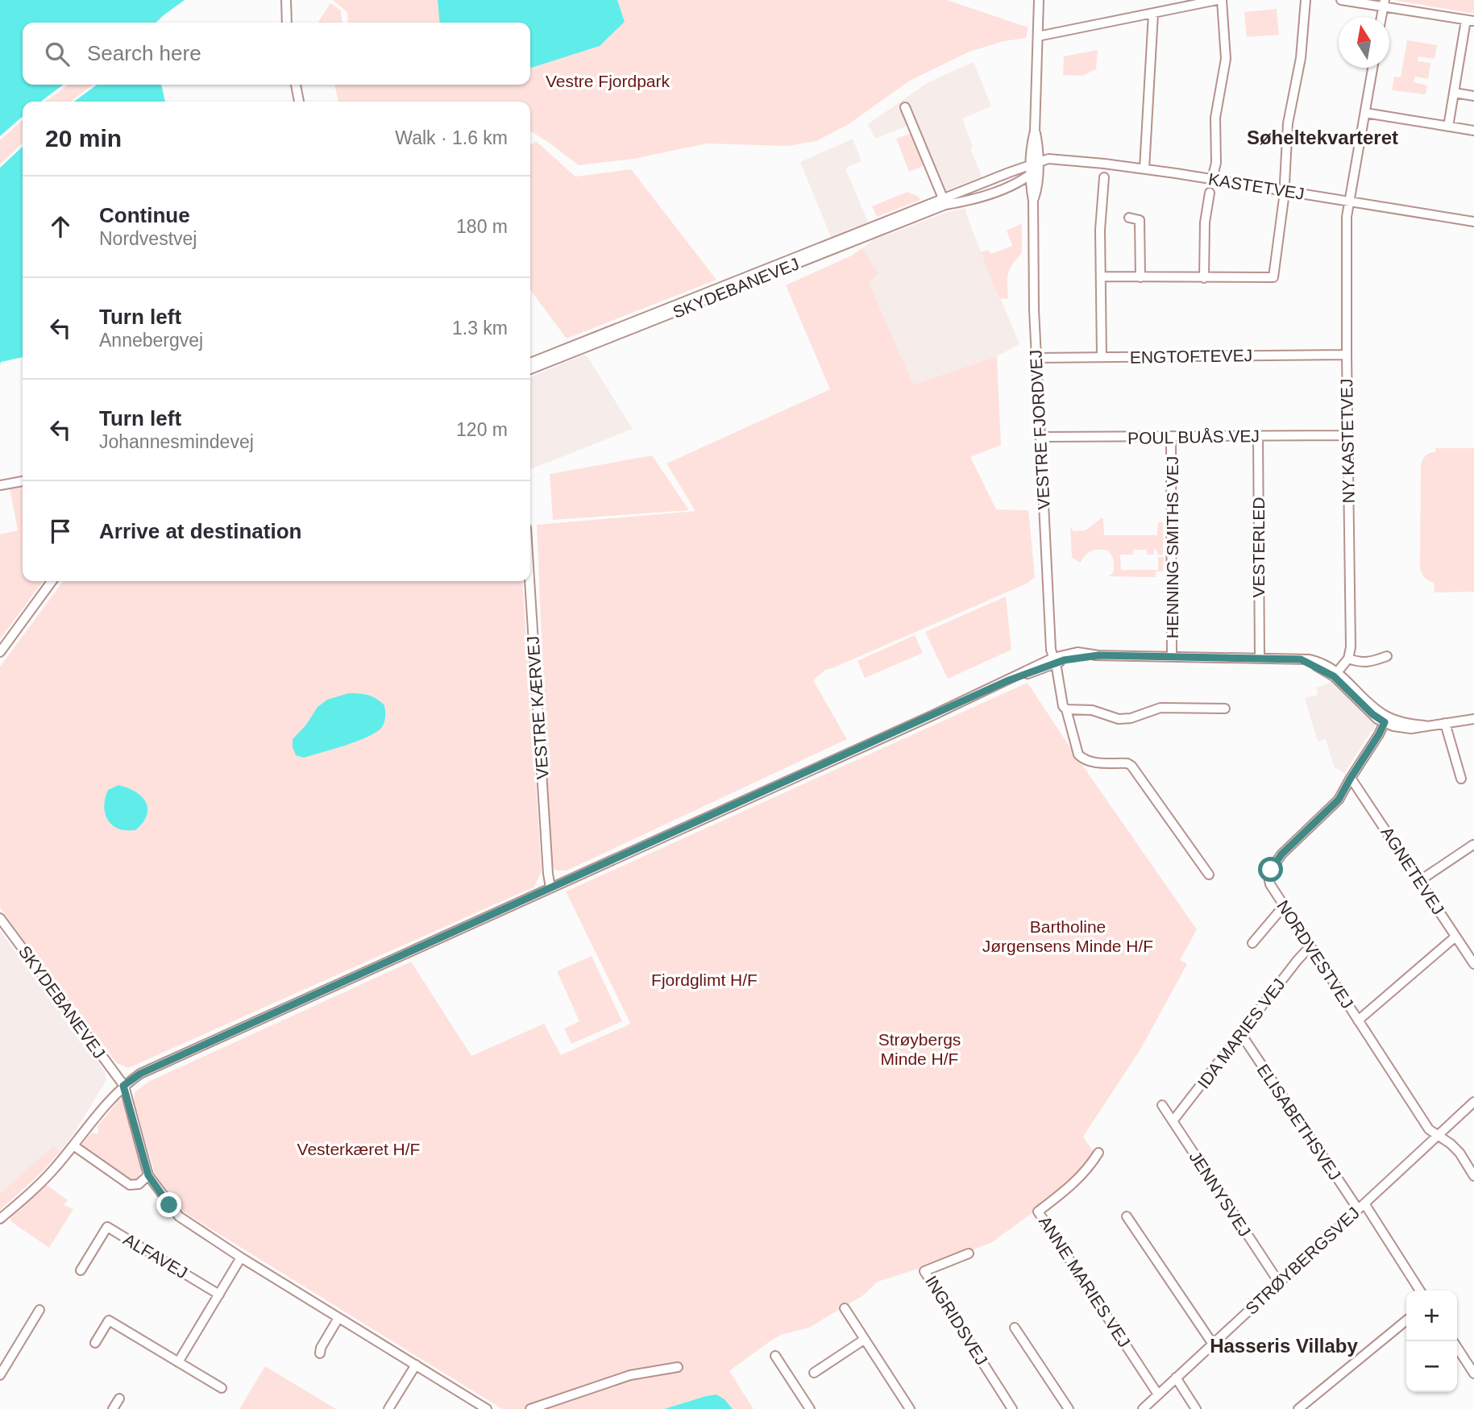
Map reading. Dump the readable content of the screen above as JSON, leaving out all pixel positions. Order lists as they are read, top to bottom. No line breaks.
{"streets":{"street":["KASTETVEJ","SKYDEBANEVEJ","ENGTOFTEVEJ","VESTRE FJORDVEJ","POUL BUÅS VEJ","NY KASTETVEJ","HENNING SMITHS VEJ","VESTERLED","VESTRE KÆRVEJ","AGNETEVEJ","NORDVESTVEJ","IDA MARIES VEJ","ELISABETHSVEJ","JENNYSVEJ","ALFAVEJ","STRØYBERGSVEJ","ANNE MARIES VEJ","INGRIDSVEJ"]},"crossings":[["KASTETVEJ","SKYDEBANEVEJ"],["KASTETVEJ","VESTRE FJORDVEJ"],["KASTETVEJ","NY KASTETVEJ"],["SKYDEBANEVEJ","VESTRE FJORDVEJ"],["ENGTOFTEVEJ","VESTRE FJORDVEJ"],["ENGTOFTEVEJ","NY KASTETVEJ"],["VESTRE FJORDVEJ","POUL BUÅS VEJ"],["POUL BUÅS VEJ","NY KASTETVEJ"],["POUL BUÅS VEJ","HENNING SMITHS VEJ"],["POUL BUÅS VEJ","VESTERLED"],["AGNETEVEJ","NORDVESTVEJ"],["NORDVESTVEJ","IDA MARIES VEJ"],["NORDVESTVEJ","STRØYBERGSVEJ"],["IDA MARIES VEJ","ELISABETHSVEJ"],["IDA MARIES VEJ","JENNYSVEJ"],["ELISABETHSVEJ","STRØYBERGSVEJ"],["JENNYSVEJ","STRØYBERGSVEJ"],["STRØYBERGSVEJ","ANNE MARIES VEJ"]],"districts":["Søheltekvarteret","Hasseris Villaby"],"parks":["Vestre Fjordpark","Bartholine Jørgensens Minde H/F","Fjordglimt H/F","Strøybergs Minde H/F","Vesterkæret H/F"],"north":"top","page":{"search":"Search here","heading":["20 min","Walk · 1.6 km"],"list":[["Continue","Nordvestvej","180 m"],["Turn left","Annebergvej","1.3 km"],["Turn left","Johannesmindevej","120 m"],"Arrive at destination"],"map_buttons":["+","−"]}}
